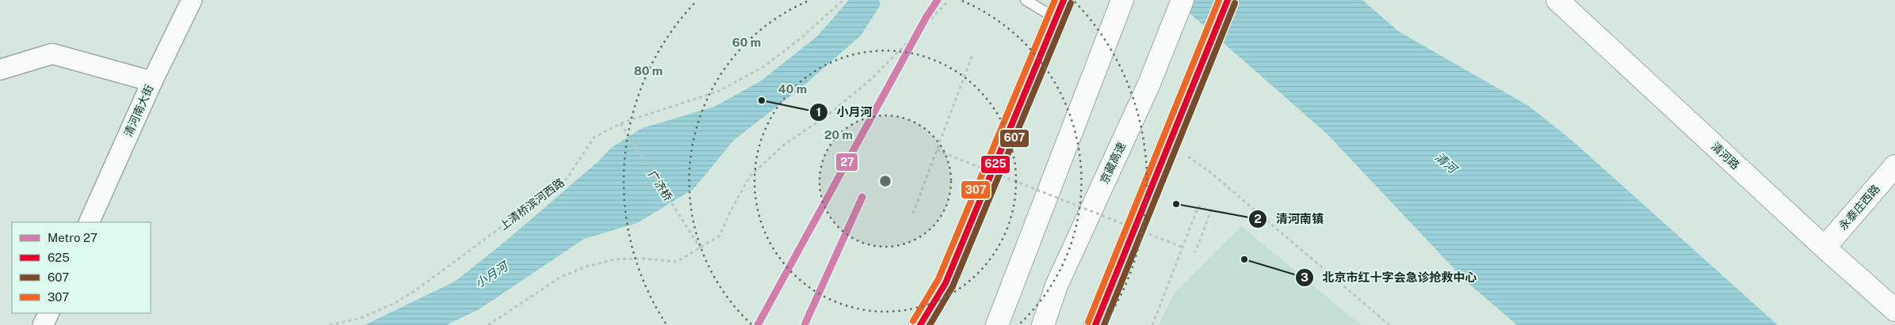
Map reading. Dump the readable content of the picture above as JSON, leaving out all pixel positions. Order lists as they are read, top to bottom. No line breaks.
{"streets":{"main road":["清河路","京藏高速","永泰庄西路"],"street":["清河南大街"],"path":["广济桥","上清桥滨河西路"]},"crossings":[["清河路","永泰庄西路"],["广济桥","上清桥滨河西路"]],"water":["清河","小月河"],"places":["小月河","清河南镇","北京市红十字会急诊抢救中心"],"lines":["metro line 27","transit line 625","transit line 307","transit line 607"],"legend":["Metro 27","625","607","307"],"rings":["60 m","80 m","40 m","20 m"]}
